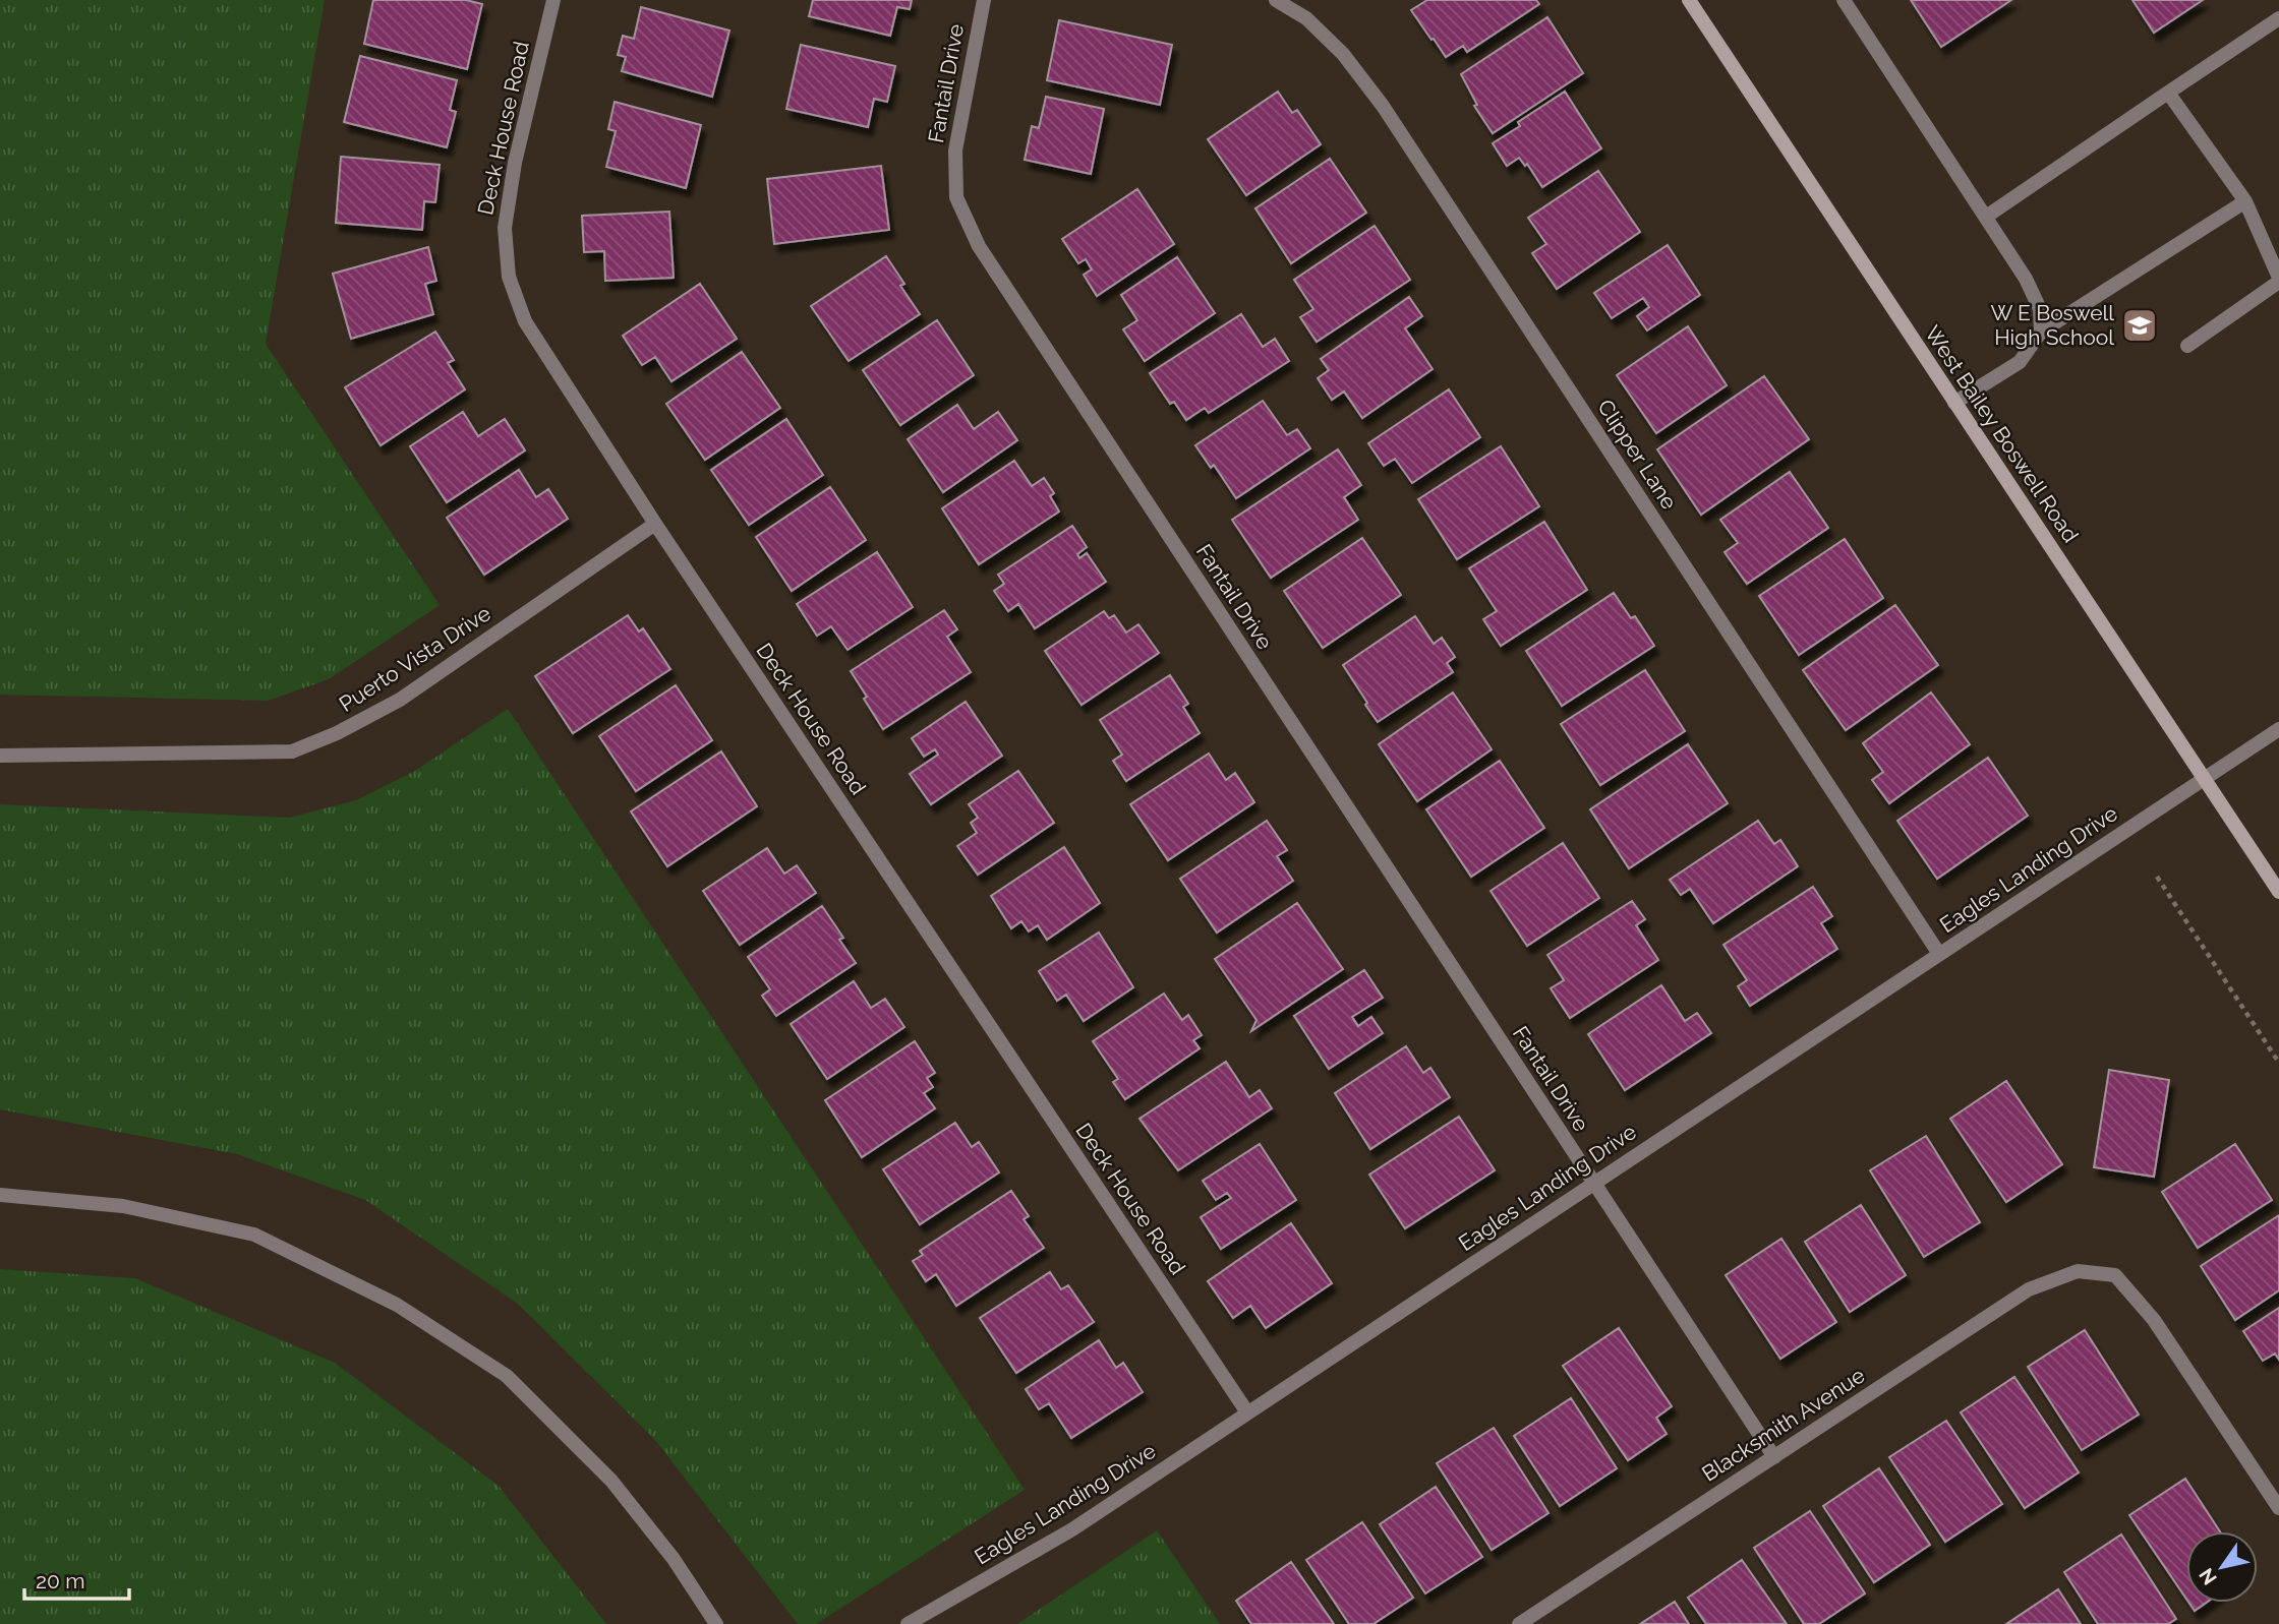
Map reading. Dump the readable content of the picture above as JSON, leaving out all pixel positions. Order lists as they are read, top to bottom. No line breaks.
{"streets":{"main road":["West Bailey Boswell Road"],"street":["Fantail Drive","Deck House Road","Clipper Lane","Puerto Vista Drive","Eagles Landing Drive","Blacksmith Avenue"]},"crossings":[["Fantail Drive","Eagles Landing Drive"],["Fantail Drive","Blacksmith Avenue"],["Deck House Road","Puerto Vista Drive"],["Deck House Road","Eagles Landing Drive"],["West Bailey Boswell Road","Eagles Landing Drive"],["Clipper Lane","Eagles Landing Drive"]],"places":{"school or university":["W E Boswell High School"]},"scale_bar":"20 m","north":"bottom left"}
